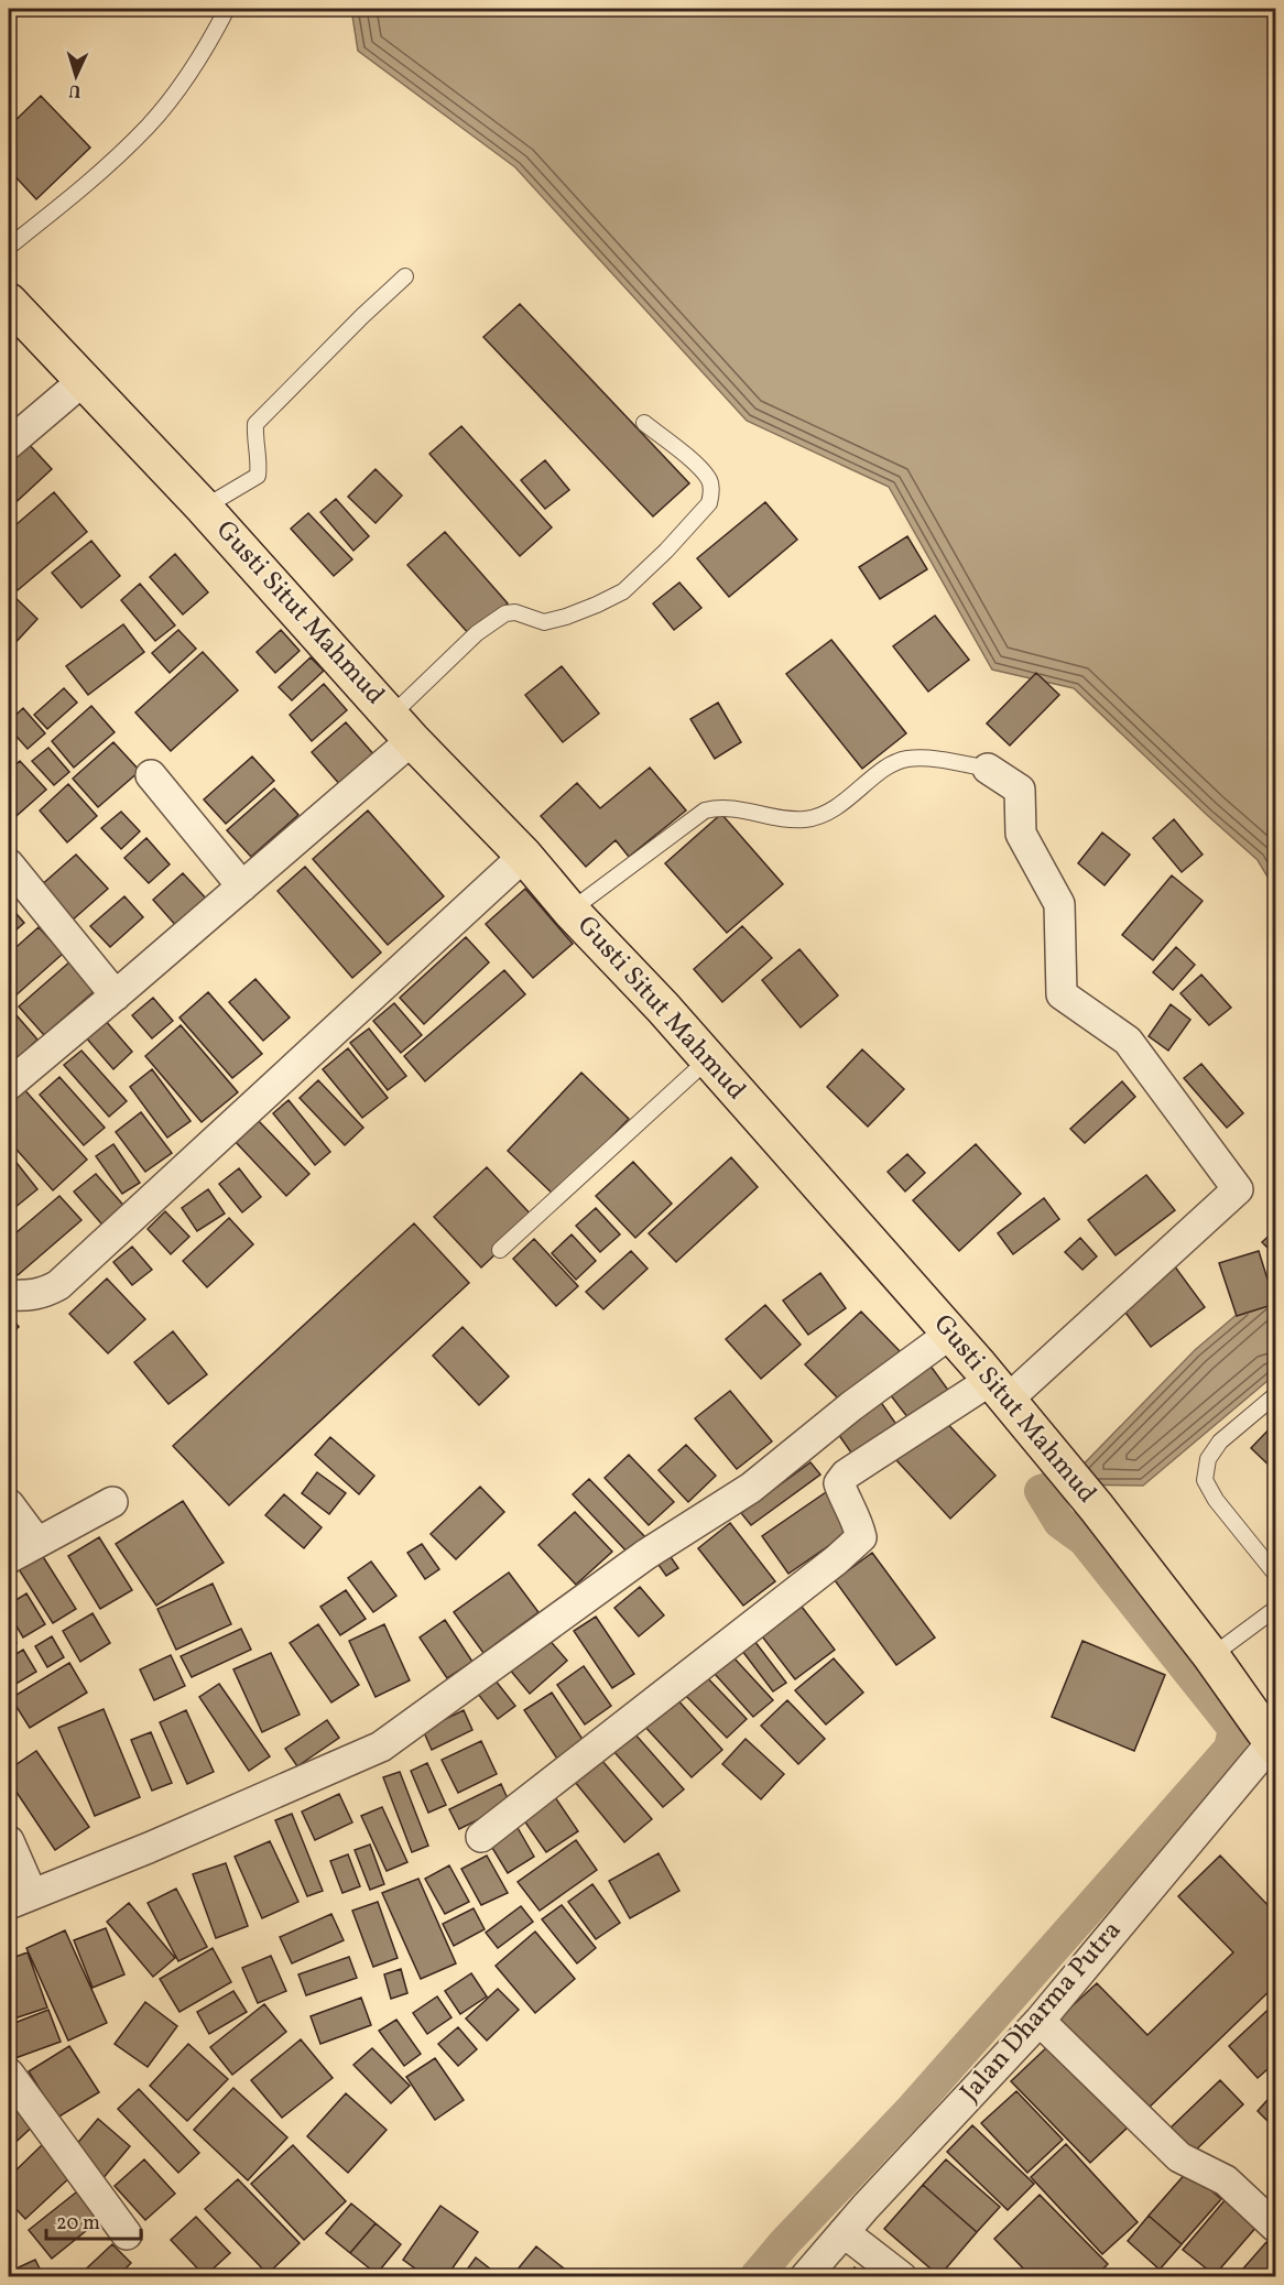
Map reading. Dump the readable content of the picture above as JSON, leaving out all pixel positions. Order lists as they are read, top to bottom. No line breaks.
{"streets":{"highway":["Gusti Situt Mahmud"],"street":["Jalan Dharma Putra"]},"crossings":[["Gusti Situt Mahmud","Jalan Dharma Putra"]],"scale_bar":"20 m","north":"bottom"}
